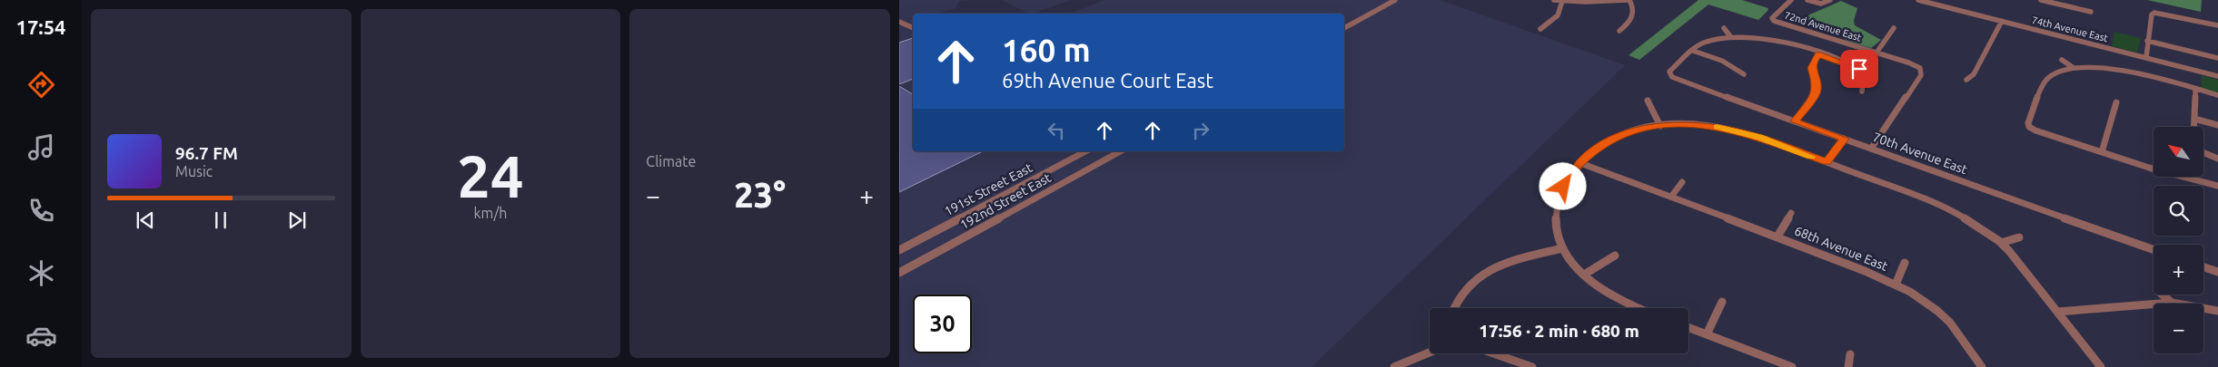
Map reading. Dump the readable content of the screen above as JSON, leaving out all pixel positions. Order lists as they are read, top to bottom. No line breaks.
{"streets":{"street":["72nd Avenue East","74th Avenue East","70th Avenue East","191st Street East","192nd Street East","68th Avenue East"]},"crossings":[["72nd Avenue East","70th Avenue East"]],"north":"top left","page":{"tabs":"17:54","tile":[["24","km/h"],"Climate"],"turn":["160 m","69th Avenue Court East"],"map_buttons":["+","−"],"song":["96.7 FM","Music"],"heat":["−","23°","+"],"limit":"30","trip":"17:56 · 2 min · 680 m"}}
